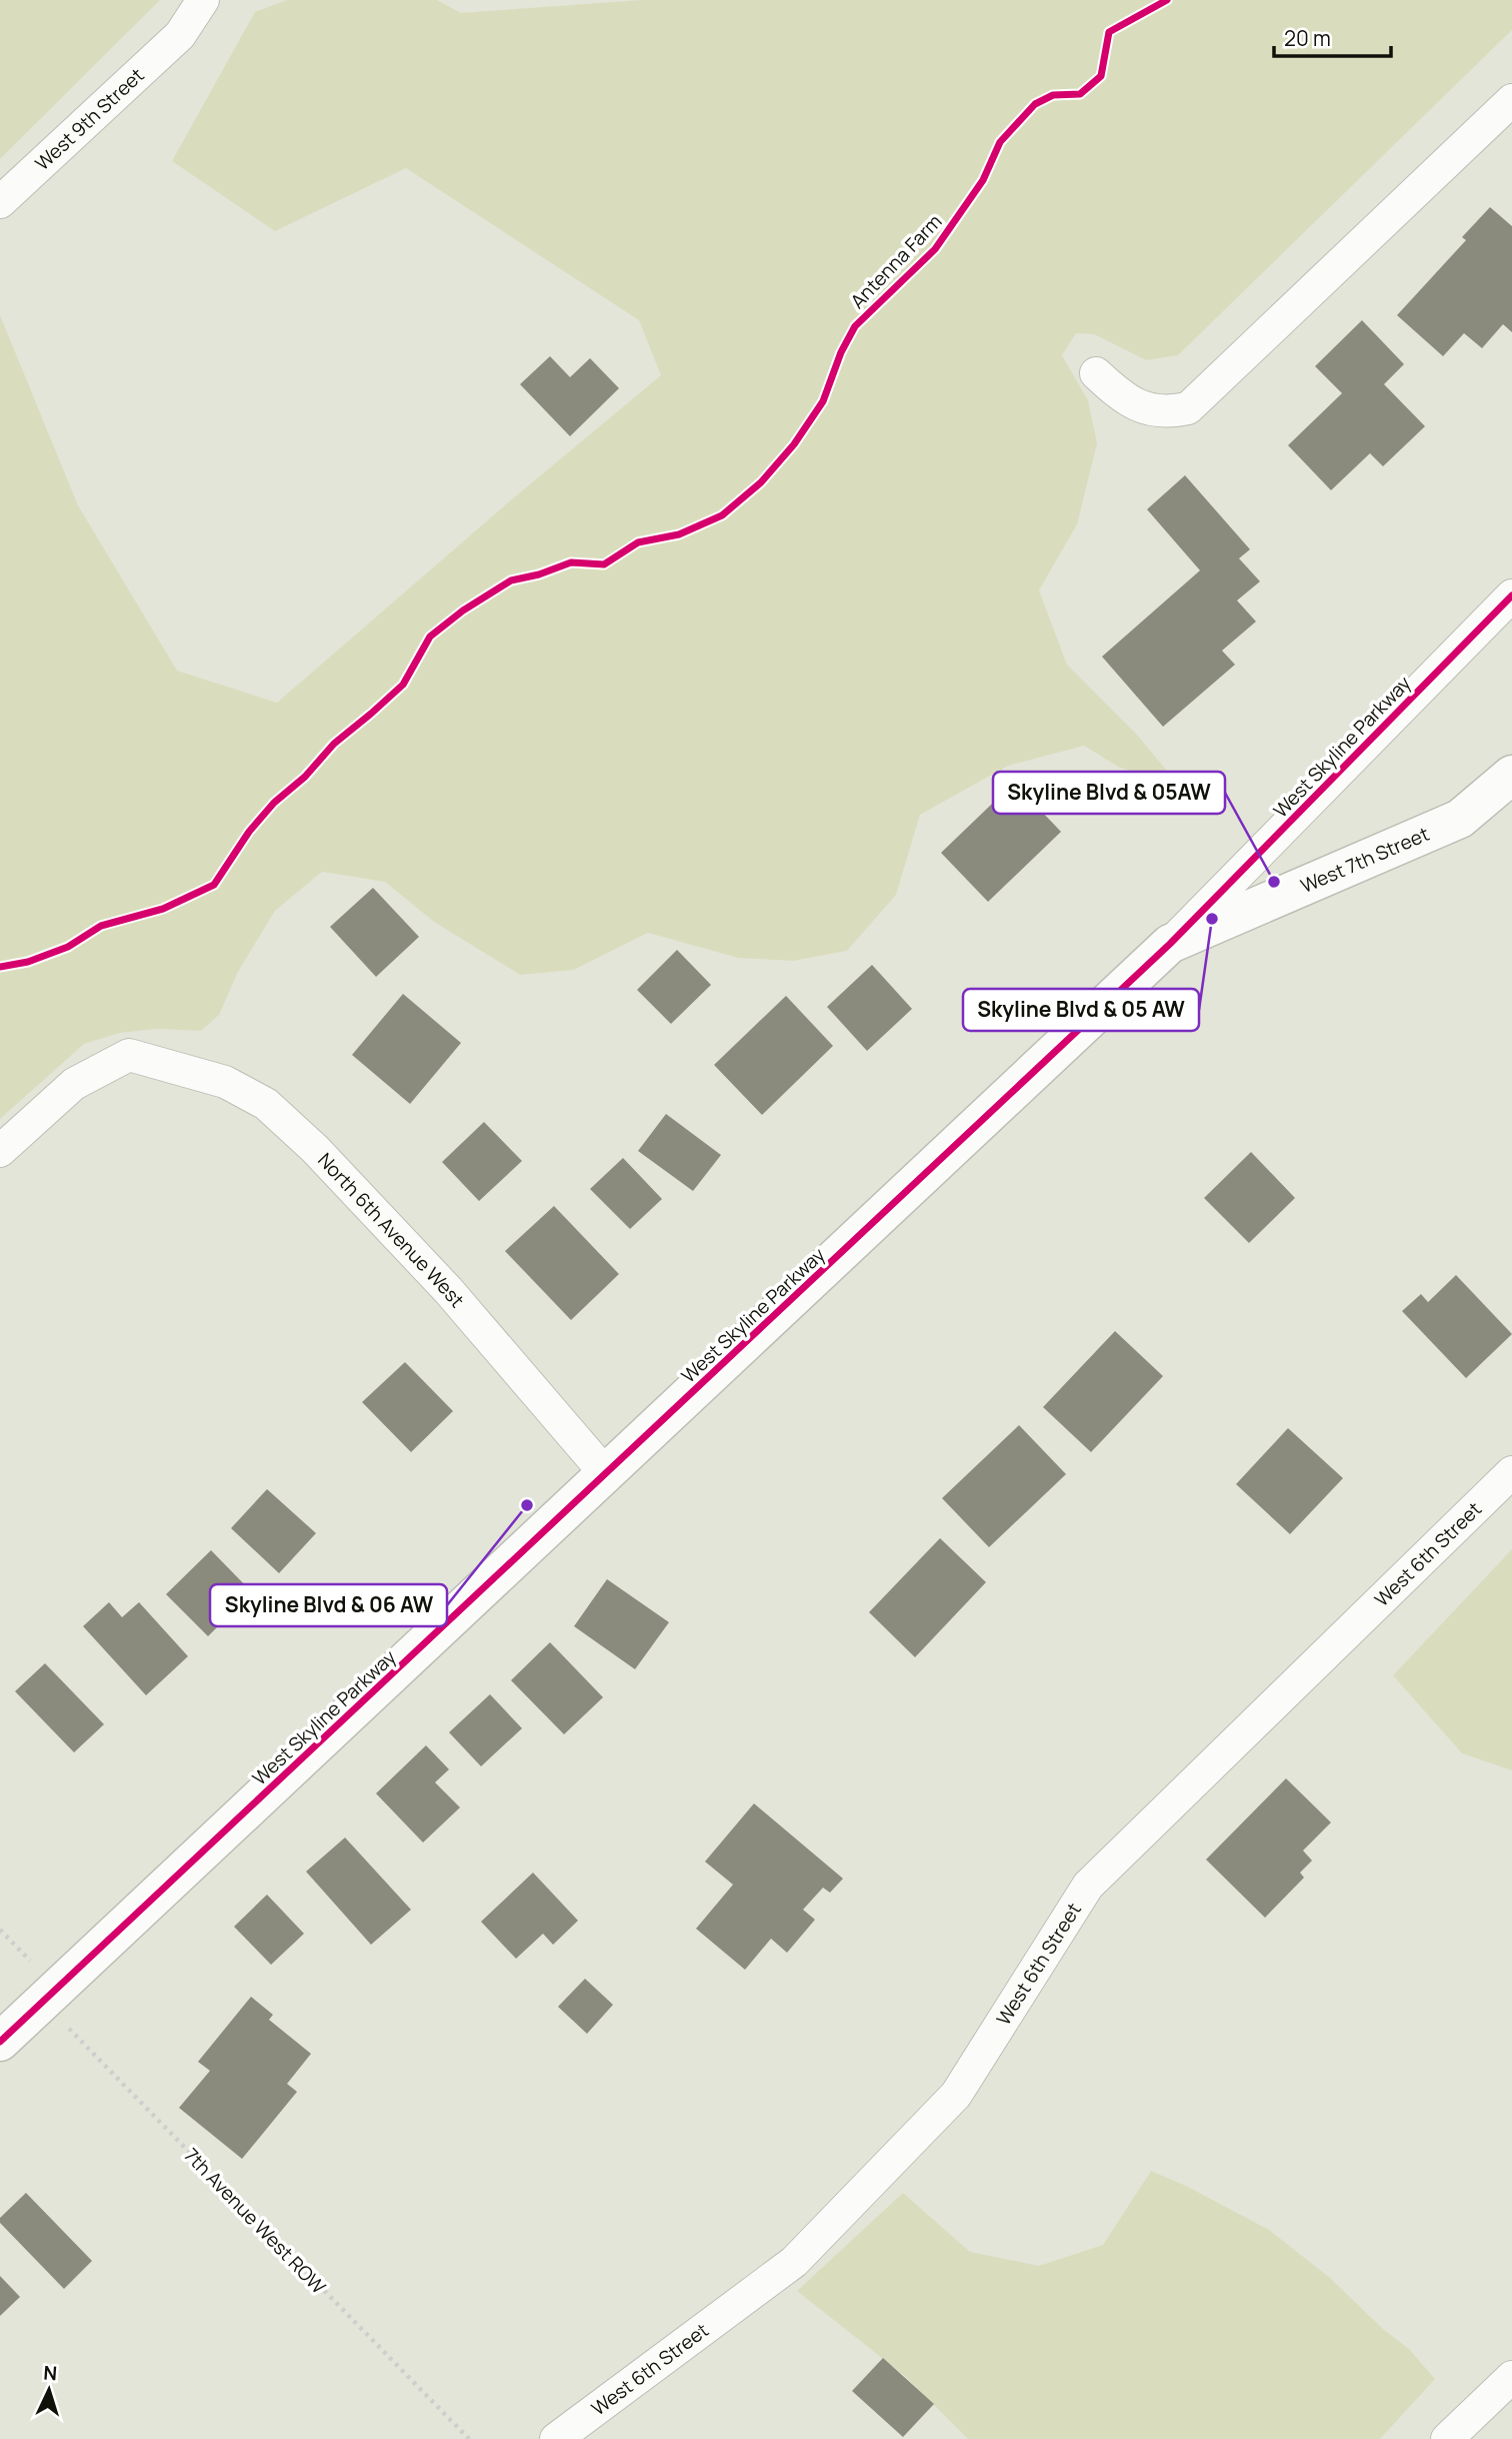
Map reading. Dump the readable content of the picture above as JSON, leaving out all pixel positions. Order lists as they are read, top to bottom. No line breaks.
{"streets":{"street":["West 9th Street","West Skyline Parkway","West 7th Street","North 6th Avenue West","West 6th Street"],"path":["7th Avenue West ROW"],"cycle path":["Antenna Farm"]},"crossings":[["West Skyline Parkway","West 7th Street"],["West Skyline Parkway","North 6th Avenue West"],["West Skyline Parkway","7th Avenue West ROW"]],"places":["Skyline Blvd & 05AW","Skyline Blvd & 05 AW","Skyline Blvd & 06 AW"],"scale_bar":"20 m","north":"top"}
